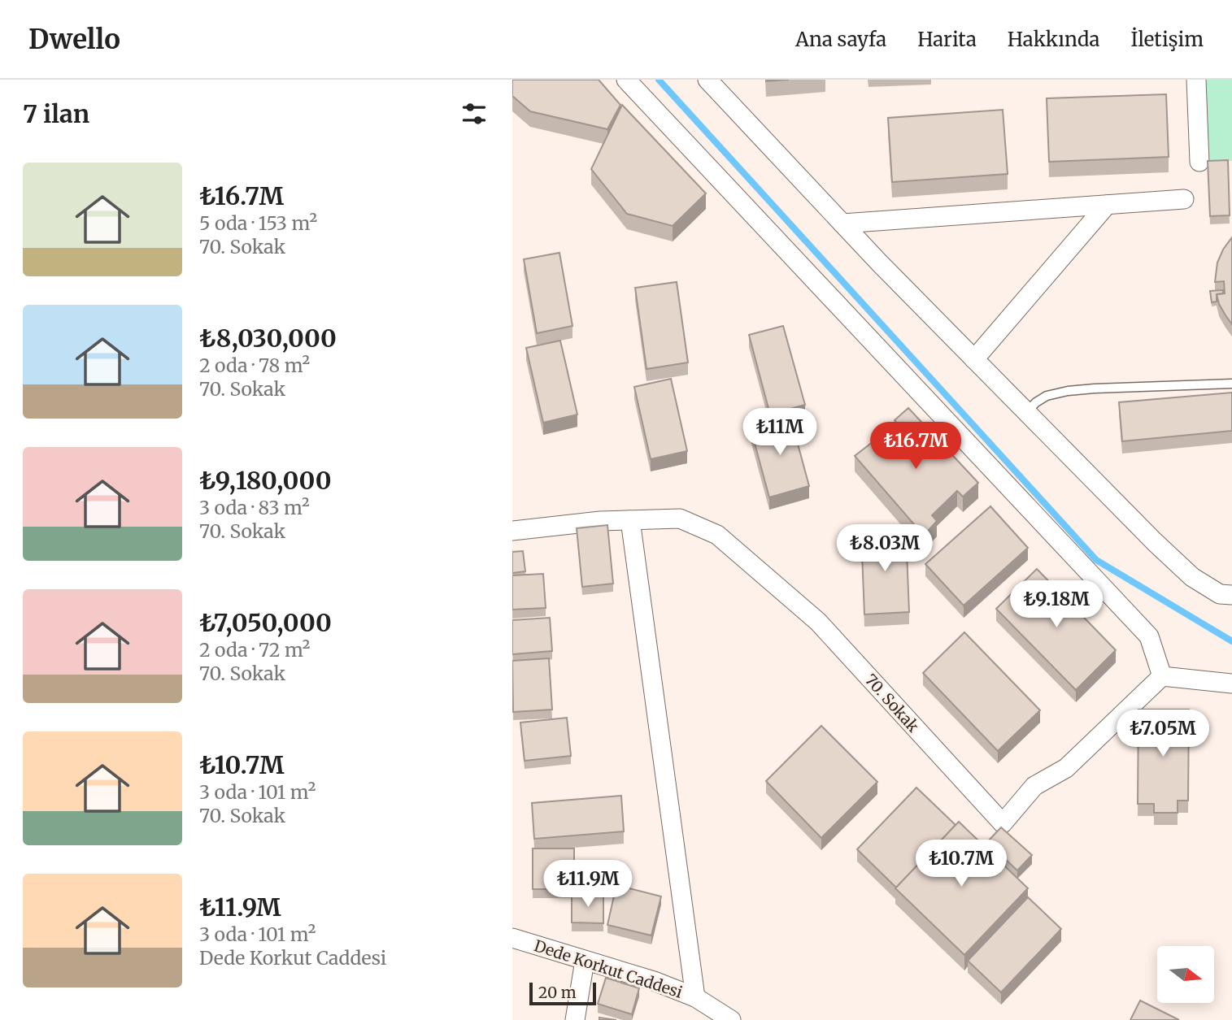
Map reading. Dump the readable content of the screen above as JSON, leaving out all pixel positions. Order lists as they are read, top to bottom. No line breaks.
{"streets":{"street":["70. Sokak","Dede Korkut Caddesi"]},"scale_bar":"20 m","north":"right","page":{"header":"Dwello","nav":["Ana sayfa","Harita","Hakkında","İletişim"],"heading":"7 ilan","list":[{"name":"₺16.7M","note":"5 oda · 153 m² · 70. Sokak"},{"name":"₺8,030,000","note":"2 oda · 78 m² · 70. Sokak"},{"name":"₺9,180,000","note":"3 oda · 83 m² · 70. Sokak"},{"name":"₺7,050,000","note":"2 oda · 72 m² · 70. Sokak"},{"name":"₺10.7M","note":"3 oda · 101 m² · 70. Sokak"},{"name":"₺11.9M","note":"3 oda · 101 m² · Dede Korkut Caddesi"}],"price":["₺11M","₺16.7M","₺8.03M","₺9.18M","₺7.05M","₺10.7M","₺11.9M"],"scale":"20 m"}}
